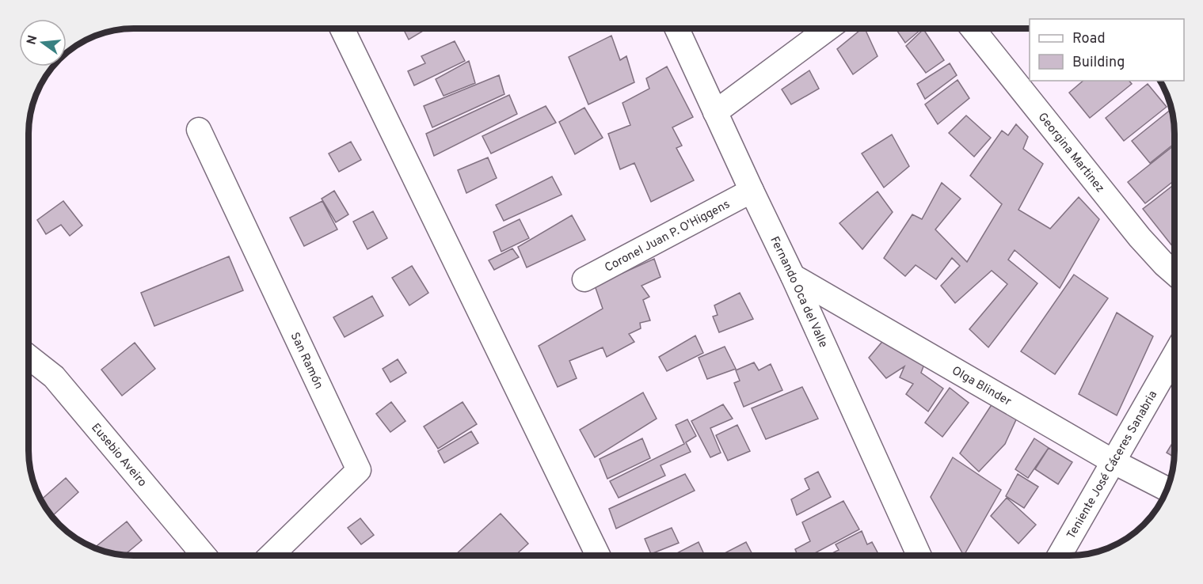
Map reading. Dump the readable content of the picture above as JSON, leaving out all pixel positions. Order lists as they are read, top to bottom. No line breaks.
{"streets":{"street":["Georgina Martinez","Coronel Juan P. O'Higgens","Fernando Oca del Valle","San Ramón","Olga Blinder","Eusebio Aveiro","Teniente José Cáceres Sanabria"]},"crossings":[["Coronel Juan P. O'Higgens","Fernando Oca del Valle"],["Fernando Oca del Valle","Olga Blinder"],["Olga Blinder","Teniente José Cáceres Sanabria"]],"legend":["Road","Building"],"north":"left"}
